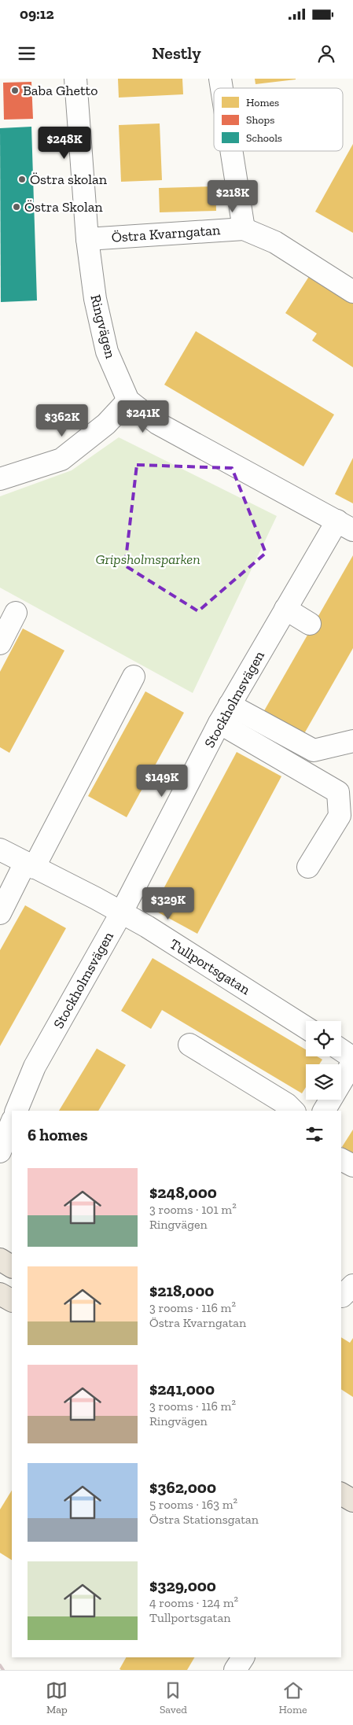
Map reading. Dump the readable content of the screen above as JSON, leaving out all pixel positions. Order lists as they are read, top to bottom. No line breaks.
{"streets":{"street":["Östra Kvarngatan","Ringvägen","Stockholmsvägen","Tullportsgatan"]},"crossings":[["Östra Kvarngatan","Ringvägen"],["Ringvägen","Stockholmsvägen"],["Stockholmsvägen","Tullportsgatan"]],"parks":["Gripsholmsparken"],"places":["Baba Ghetto","Östra skolan","Östra Skolan"],"legend":["Homes","Shops","Schools"],"page":{"status":"09:12","header":"Nestly","price":["$248K","$218K","$241K","$362K","$149K","$329K"],"heading":"6 homes","list":[{"name":"$248,000","note":"3 rooms · 101 m² · Ringvägen"},{"name":"$218,000","note":"3 rooms · 116 m² · Östra Kvarngatan"},{"name":"$241,000","note":"3 rooms · 116 m² · Ringvägen"},{"name":"$362,000","note":"5 rooms · 163 m² · Östra Stationsgatan"},{"name":"$329,000","note":"4 rooms · 124 m² · Tullportsgatan"}],"tabs":["Map","Saved","Home"]}}
